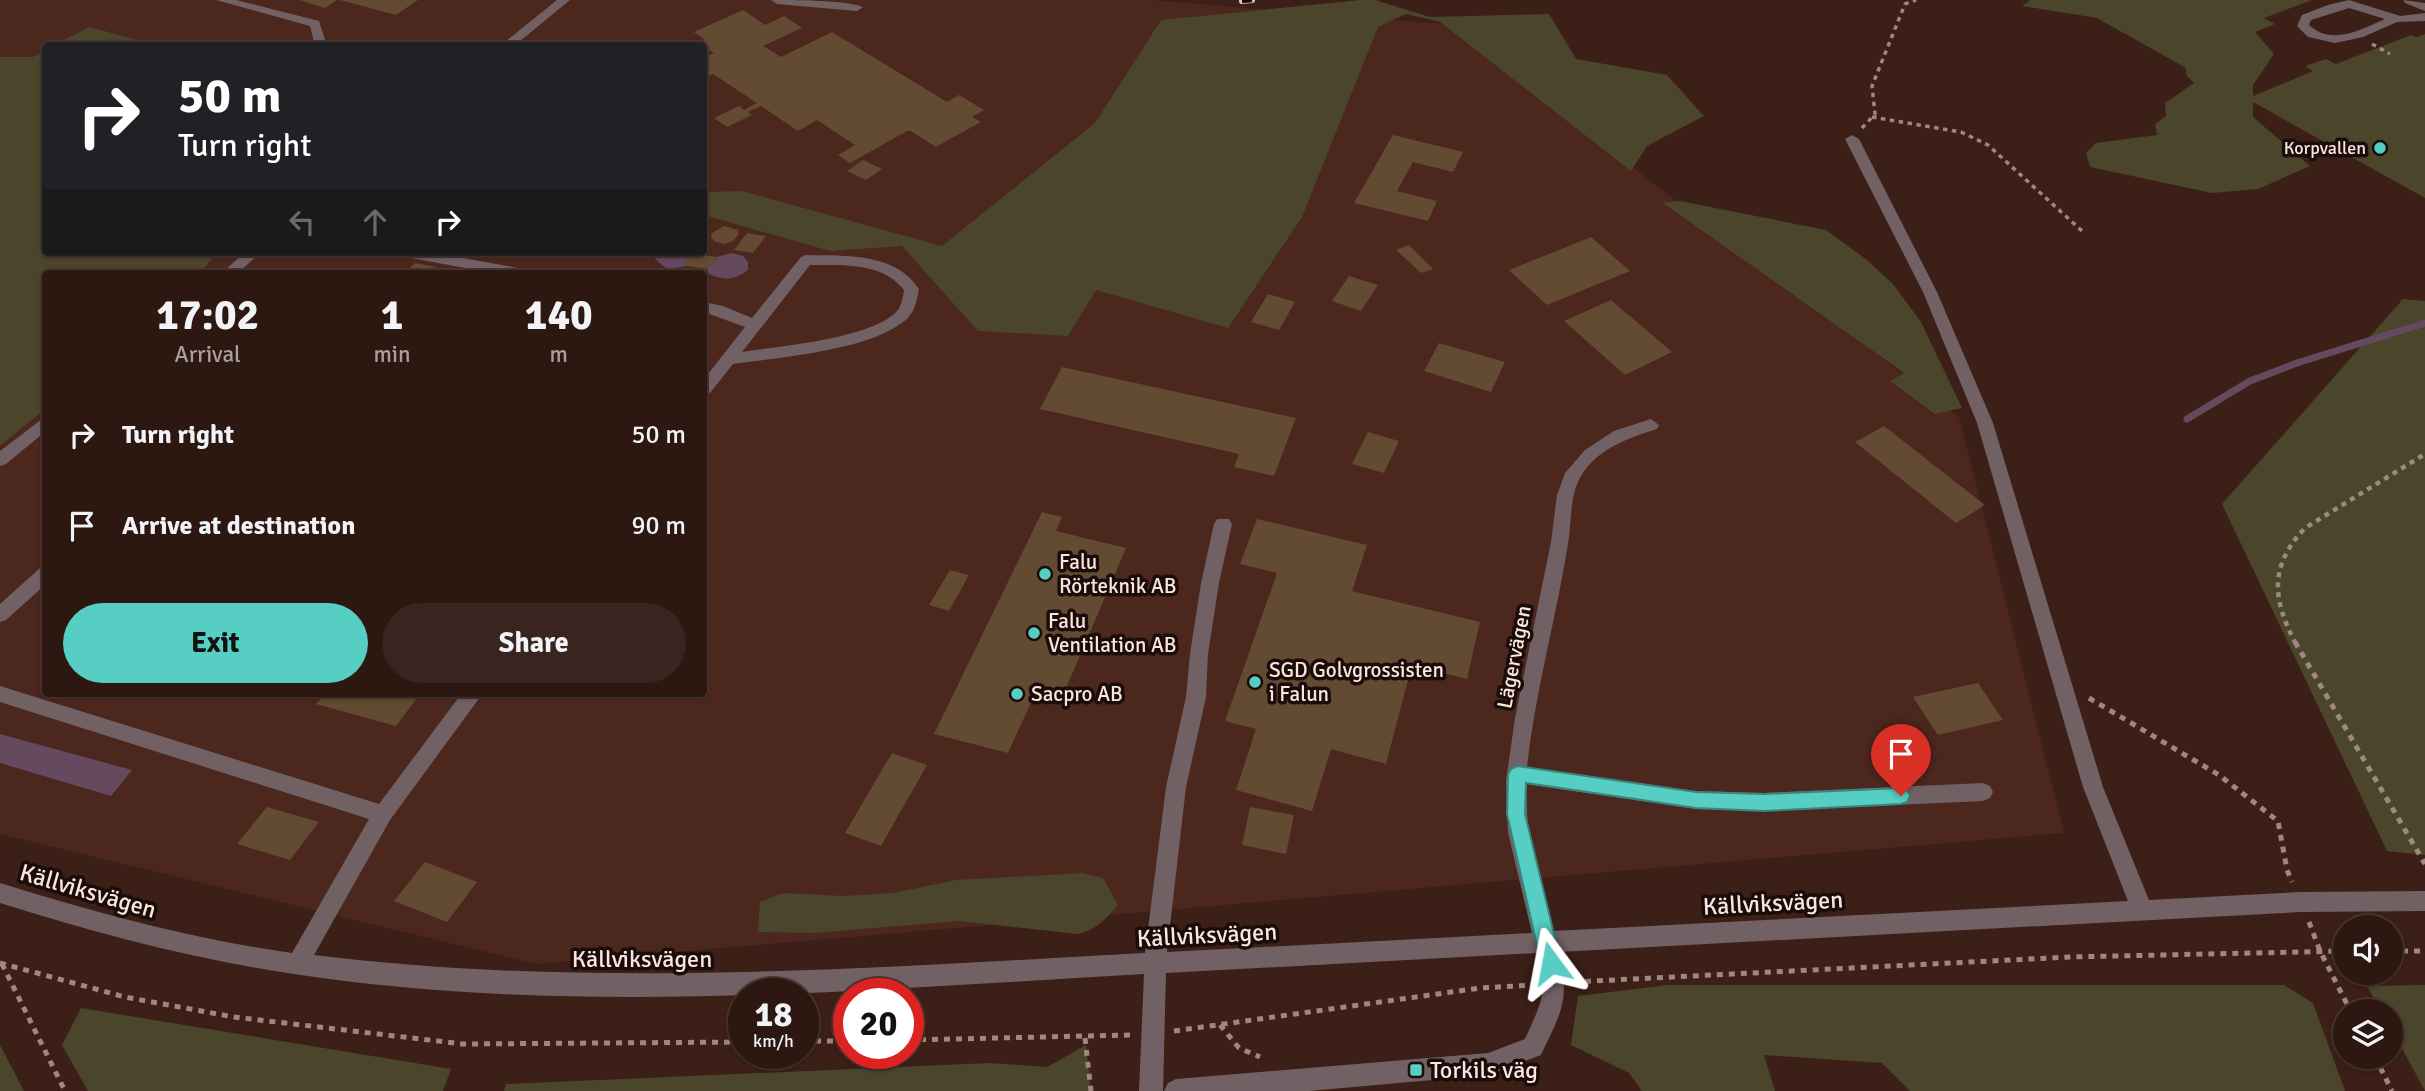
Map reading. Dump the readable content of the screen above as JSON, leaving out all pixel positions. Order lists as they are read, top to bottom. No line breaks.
{"streets":{"street":["Lägervägen","Källviksvägen"]},"crossings":[["Lägervägen","Källviksvägen"]],"places":{"other":["Korpvallen","Falu Rörteknik AB","Falu Ventilation AB","SGD Golvgrossisten i Falun","Sacpro AB"],"transit":["Torkils väg"]},"page":{"turn":["50 m","Turn right"],"eta":["17:02","Arrival","1","min","140","m"],"list":[{"name":"Turn right","value":"50 m"},{"name":"Arrive at destination","value":"90 m"}],"buttons":["Exit","Share"],"speed":"18 km/h","limit":"20"}}
